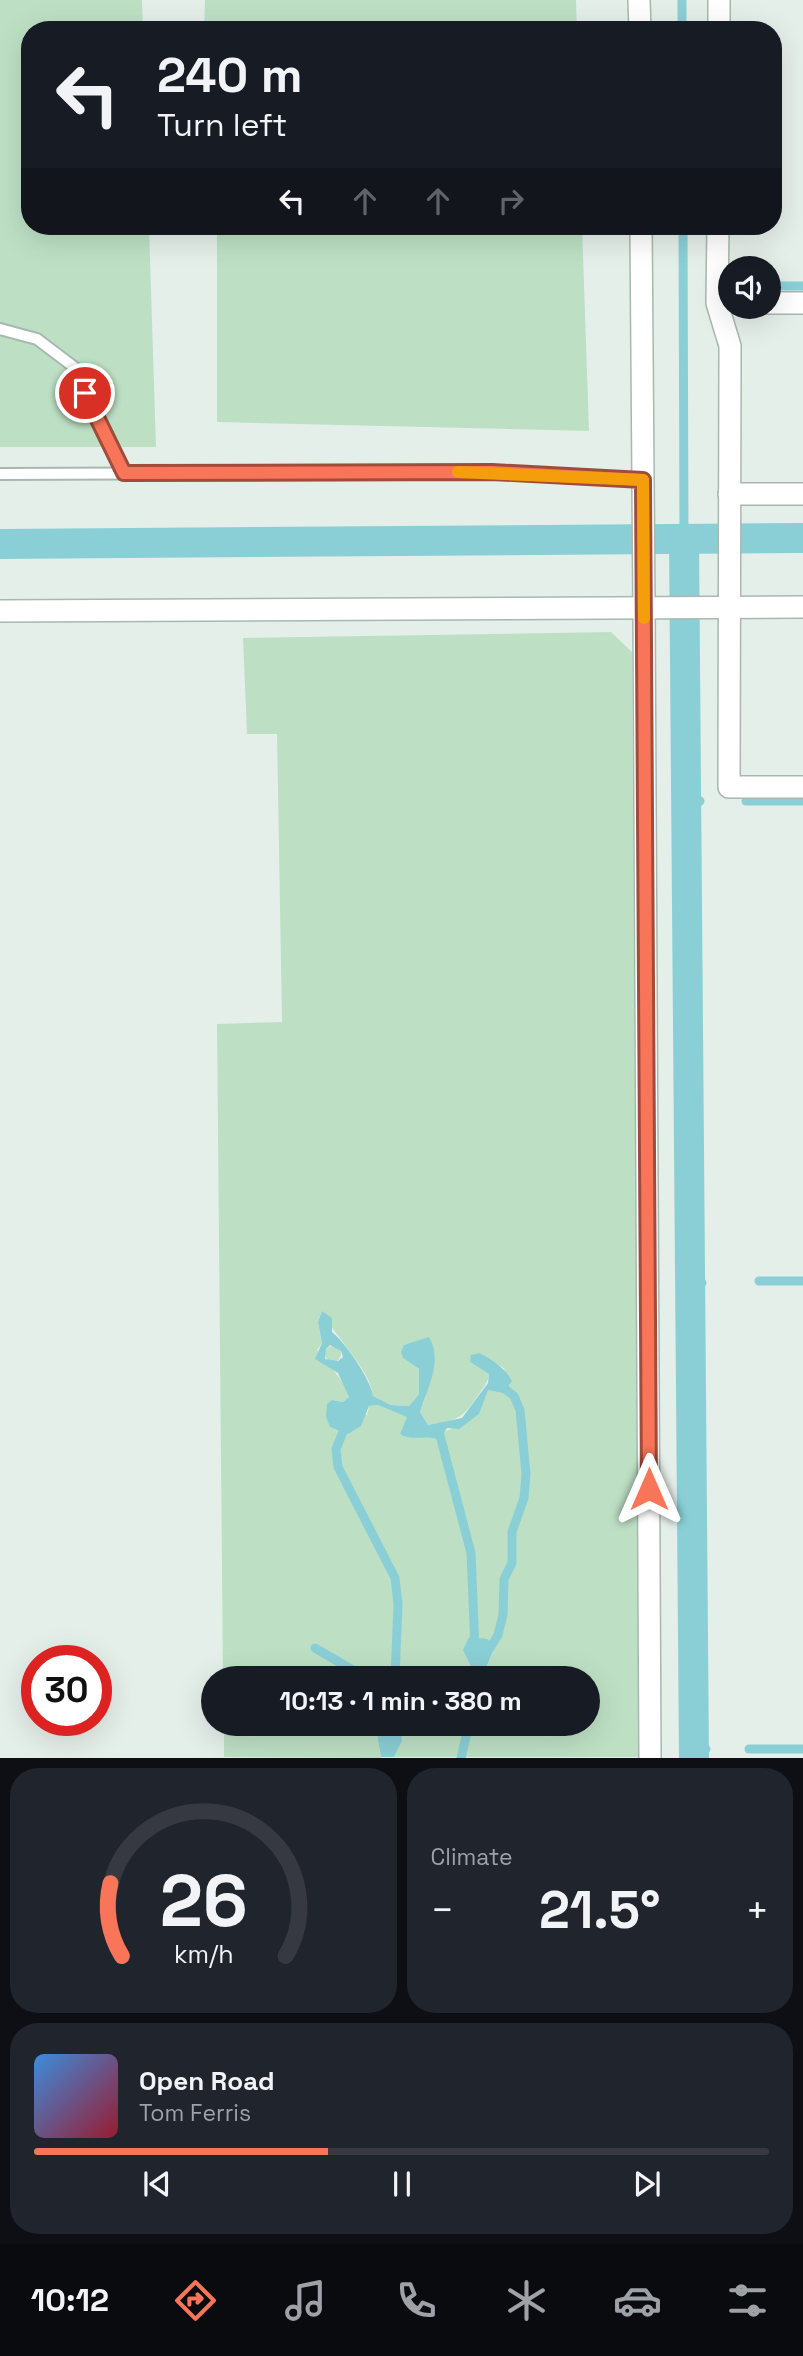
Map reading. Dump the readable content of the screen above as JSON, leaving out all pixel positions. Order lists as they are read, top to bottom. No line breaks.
{"page":{"turn":["240 m","Turn left"],"limit":"30","trip":"10:13 · 1 min · 380 m","tile":"Climate","heat":["−","21.5°","+"],"song":["Open Road","Tom Ferris"],"tabs":"10:12","gauge":["26","km/h"]}}
